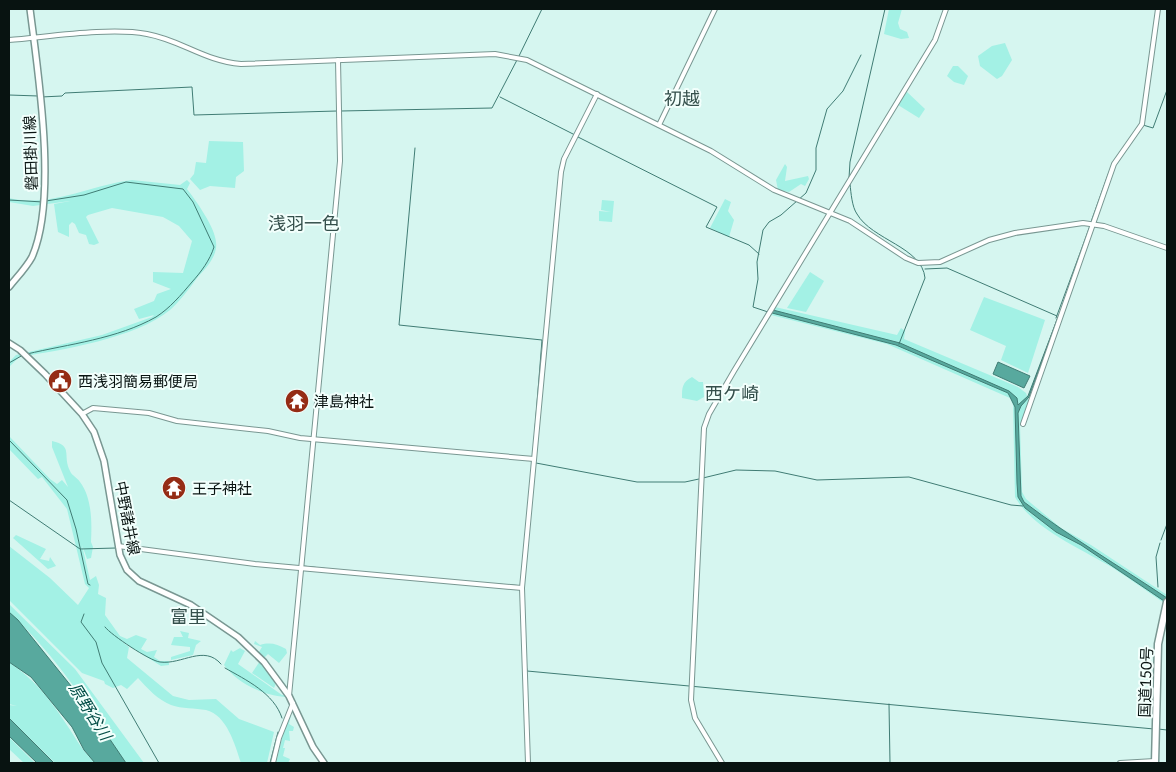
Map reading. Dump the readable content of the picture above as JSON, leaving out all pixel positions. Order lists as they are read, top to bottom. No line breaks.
{"streets":{"highway":["国道150号"],"main road":["磐田掛川線","中野諸井線"]},"districts":["初越","浅羽一色","西ケ崎","富里"],"water":["原野谷川"],"places":{"public building":["西浅羽簡易郵便局"],"temple":["津島神社","王子神社"]}}
